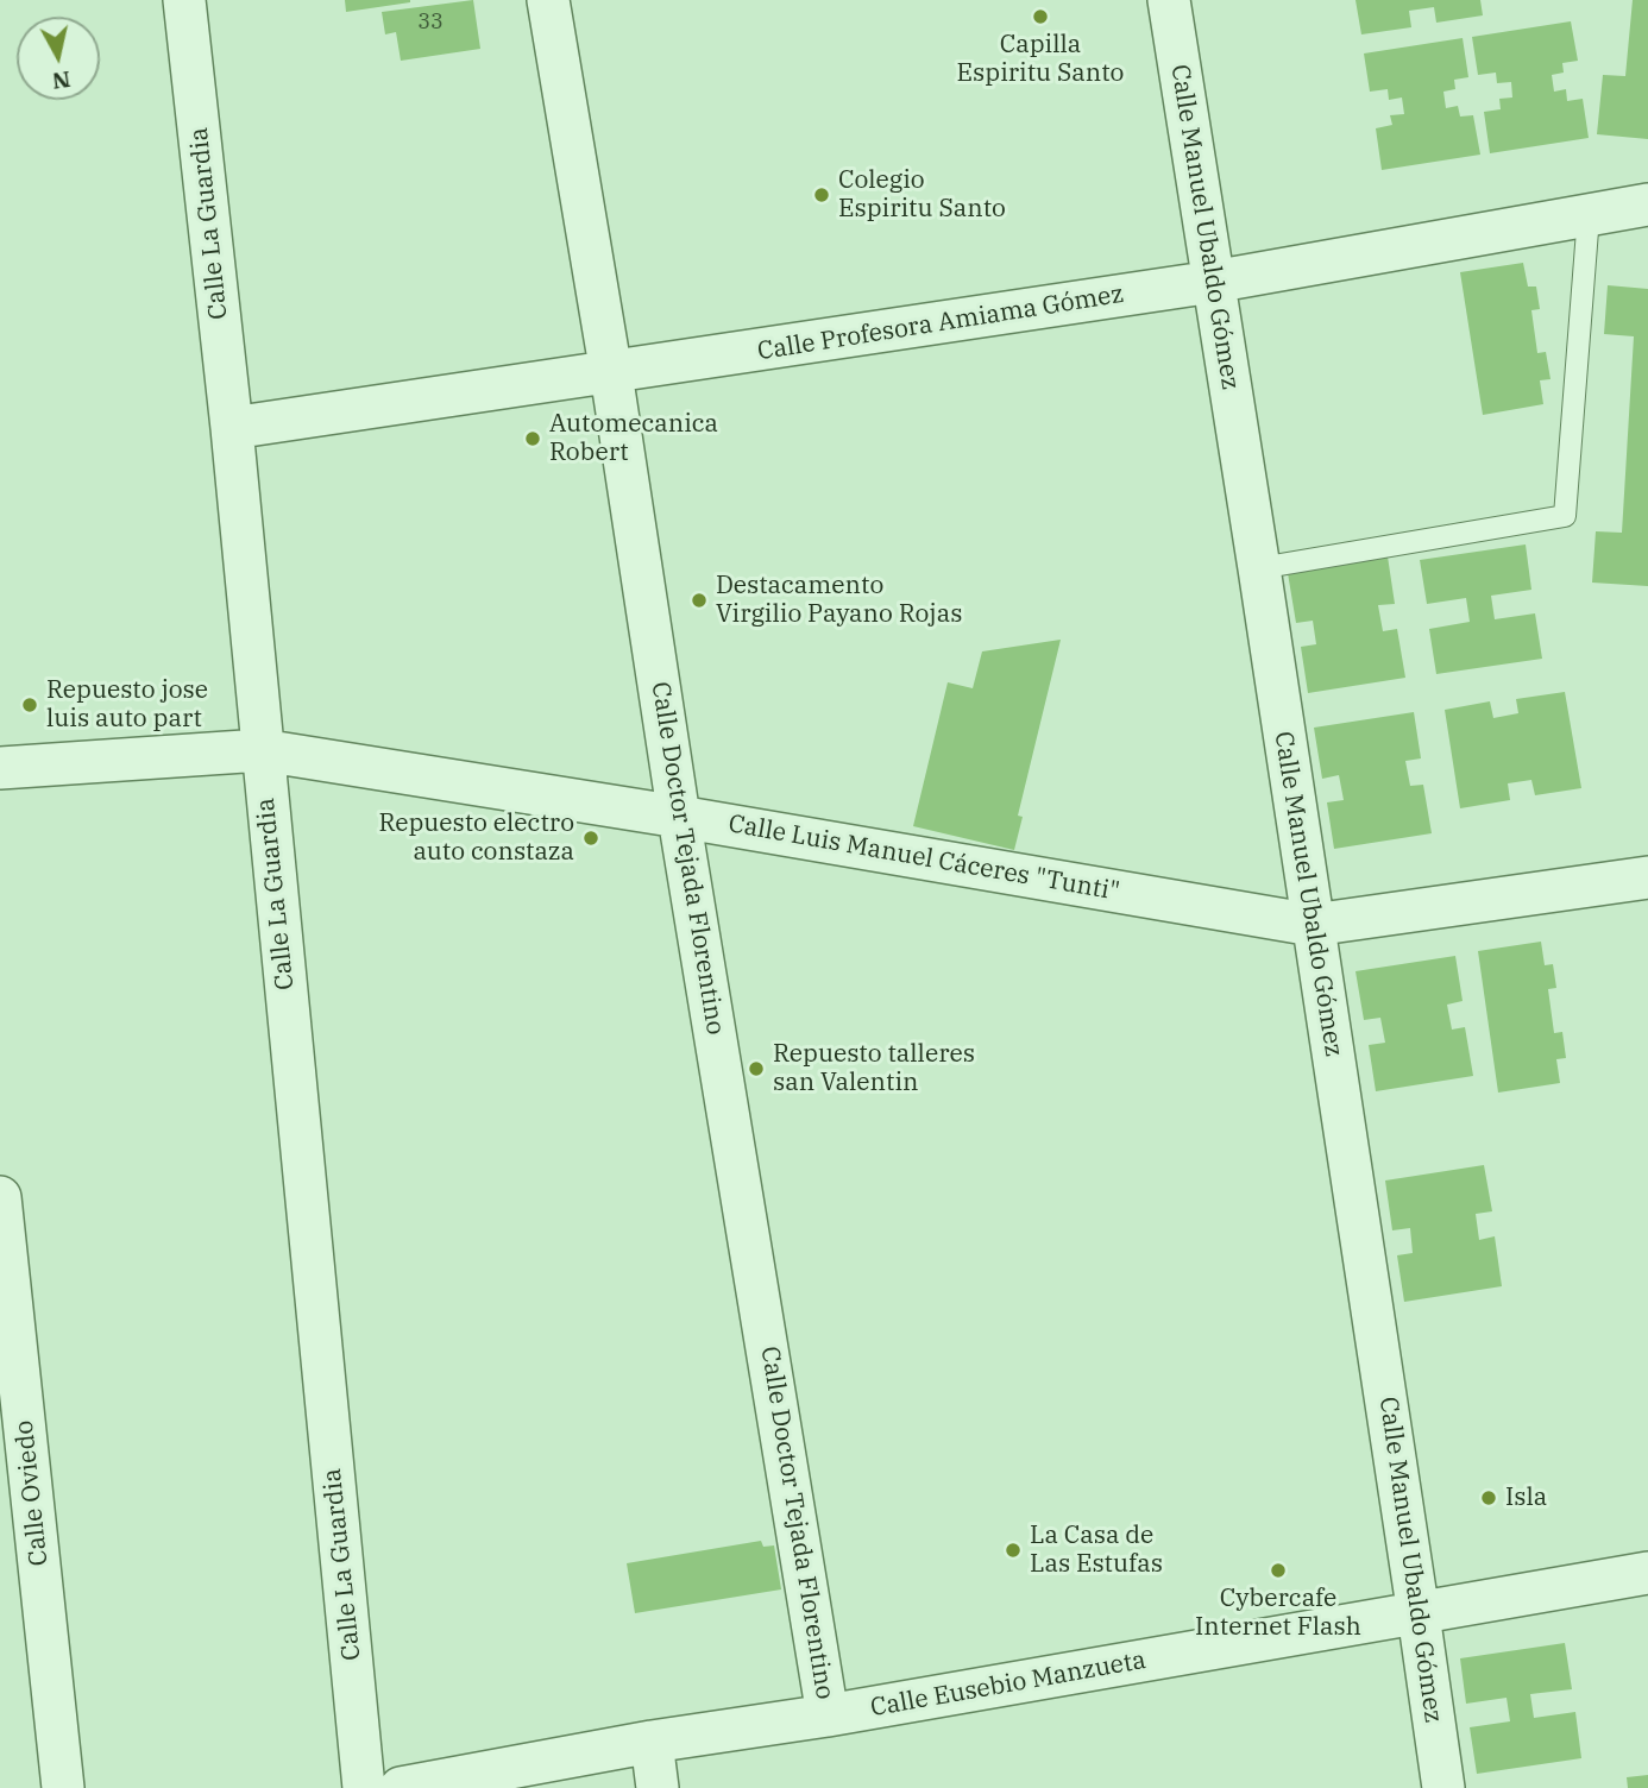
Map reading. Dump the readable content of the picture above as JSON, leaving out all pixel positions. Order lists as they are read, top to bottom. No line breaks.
{"streets":{"street":["Calle La Guardia","Calle Manuel Ubaldo Gómez","Calle Profesora Amiama Gómez","Calle Doctor Tejada Florentino","Calle Luis Manuel Cáceres \"Tunti\"","Calle Oviedo","Calle Eusebio Manzueta"]},"crossings":[["Calle La Guardia","Calle Profesora Amiama Gómez"],["Calle La Guardia","Calle Luis Manuel Cáceres \"Tunti\""],["Calle Manuel Ubaldo Gómez","Calle Profesora Amiama Gómez"],["Calle Manuel Ubaldo Gómez","Calle Luis Manuel Cáceres \"Tunti\""],["Calle Manuel Ubaldo Gómez","Calle Eusebio Manzueta"],["Calle Profesora Amiama Gómez","Calle Doctor Tejada Florentino"],["Calle Doctor Tejada Florentino","Calle Luis Manuel Cáceres \"Tunti\""],["Calle Doctor Tejada Florentino","Calle Eusebio Manzueta"]],"places":["Capilla Espiritu Santo","Colegio Espiritu Santo","Automecanica Robert","Destacamento Virgilio Payano Rojas","Repuesto jose luis auto part","Repuesto electro auto constaza","Repuesto talleres san Valentin","Isla","La Casa de Las Estufas","Cybercafe Internet Flash"],"house_numbers":["33"],"north":"bottom"}
